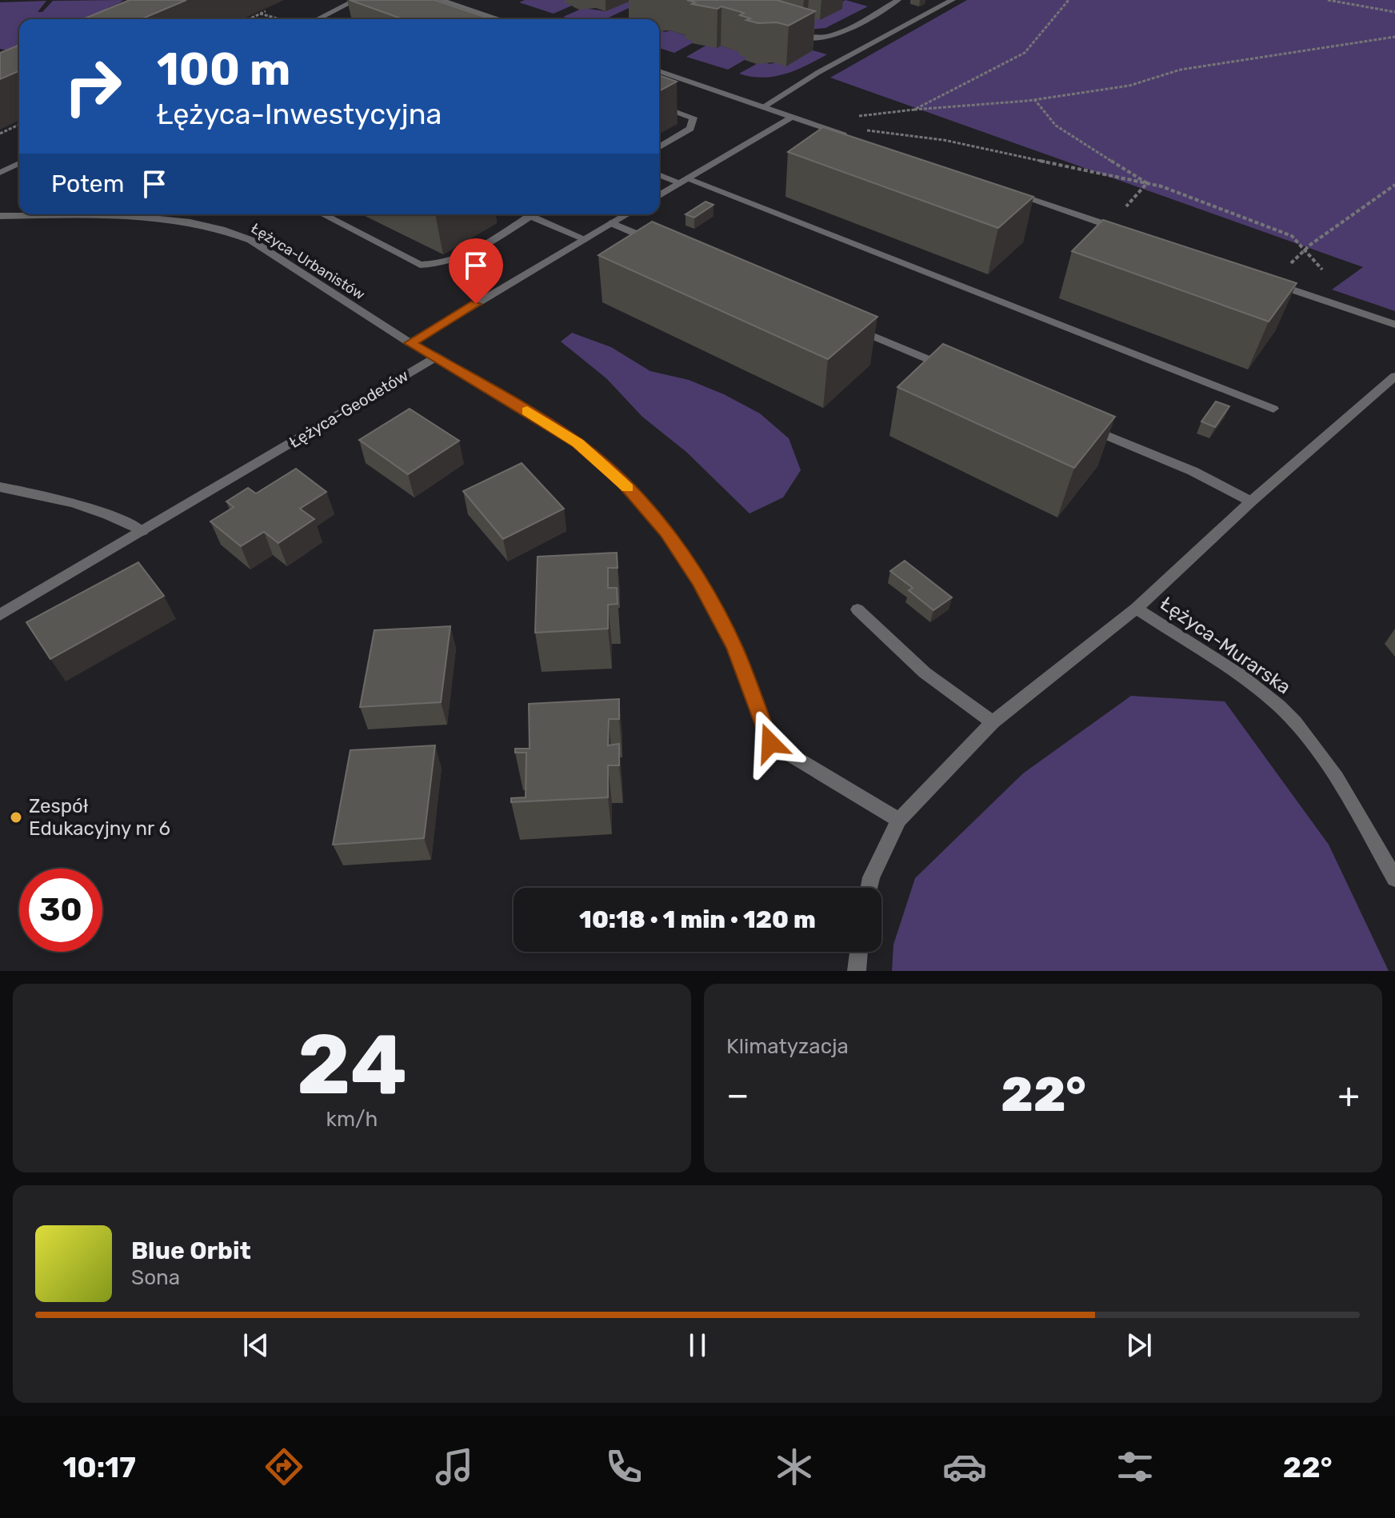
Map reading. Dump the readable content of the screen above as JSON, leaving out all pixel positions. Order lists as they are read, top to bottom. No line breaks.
{"streets":{"street":["Łężyca-Urbanistów","Łężyca-Geodetów","Łężyca-Murarska"]},"crossings":[["Łężyca-Urbanistów","Łężyca-Geodetów"]],"places":["Zespół Edukacyjny nr 6"],"page":{"turn":["100 m","Łężyca-Inwestycyjna"],"then":"Potem","limit":"30","trip":"10:18 · 1 min · 120 m","tile":[["24","km/h"],"Klimatyzacja"],"heat":["−","22°","+"],"song":["Blue Orbit","Sona"],"tabs":["10:17","22°"]}}
